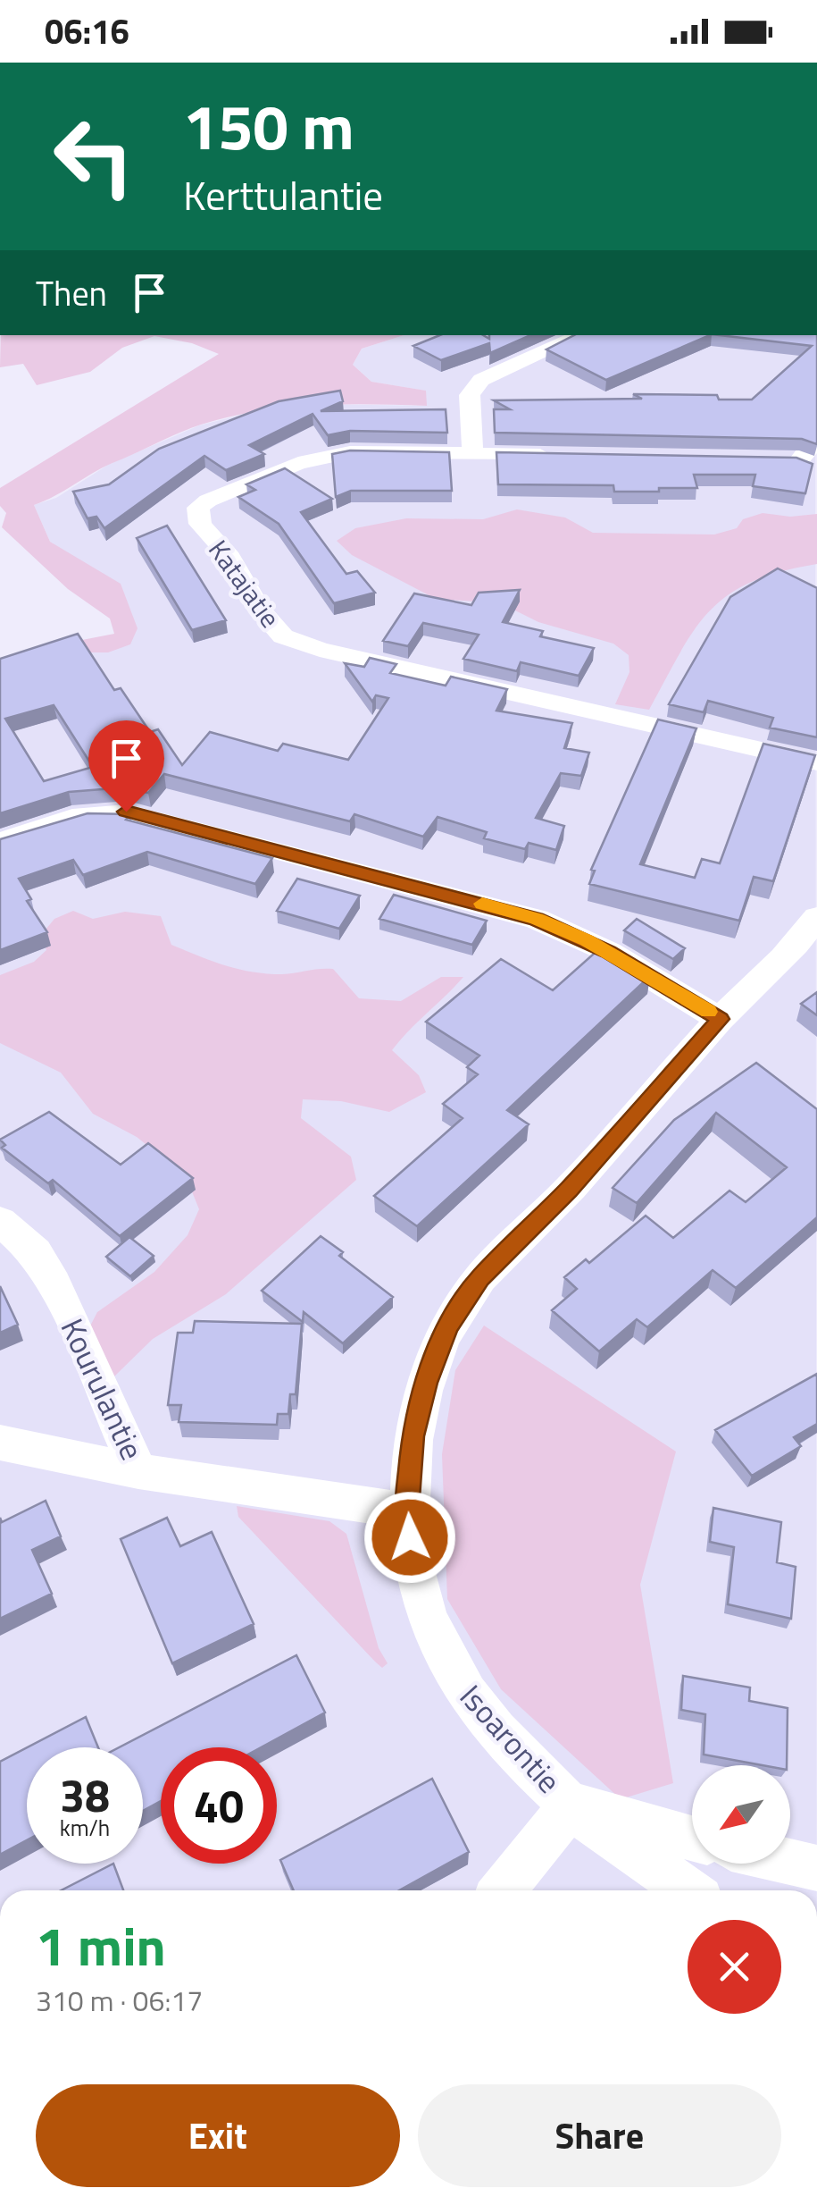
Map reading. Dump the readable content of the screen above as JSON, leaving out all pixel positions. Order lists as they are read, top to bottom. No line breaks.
{"streets":{"street":["Katajatie","Kourulantie","Isoarontie"]},"crossings":[["Kourulantie","Isoarontie"]],"north":"bottom left","page":{"status":"06:16","turn":["150 m","Kerttulantie"],"then":"Then","speed":"38 km/h","limit":"40","heading":["1 min","310 m · 06:17"],"buttons":["Exit","Share"]}}
